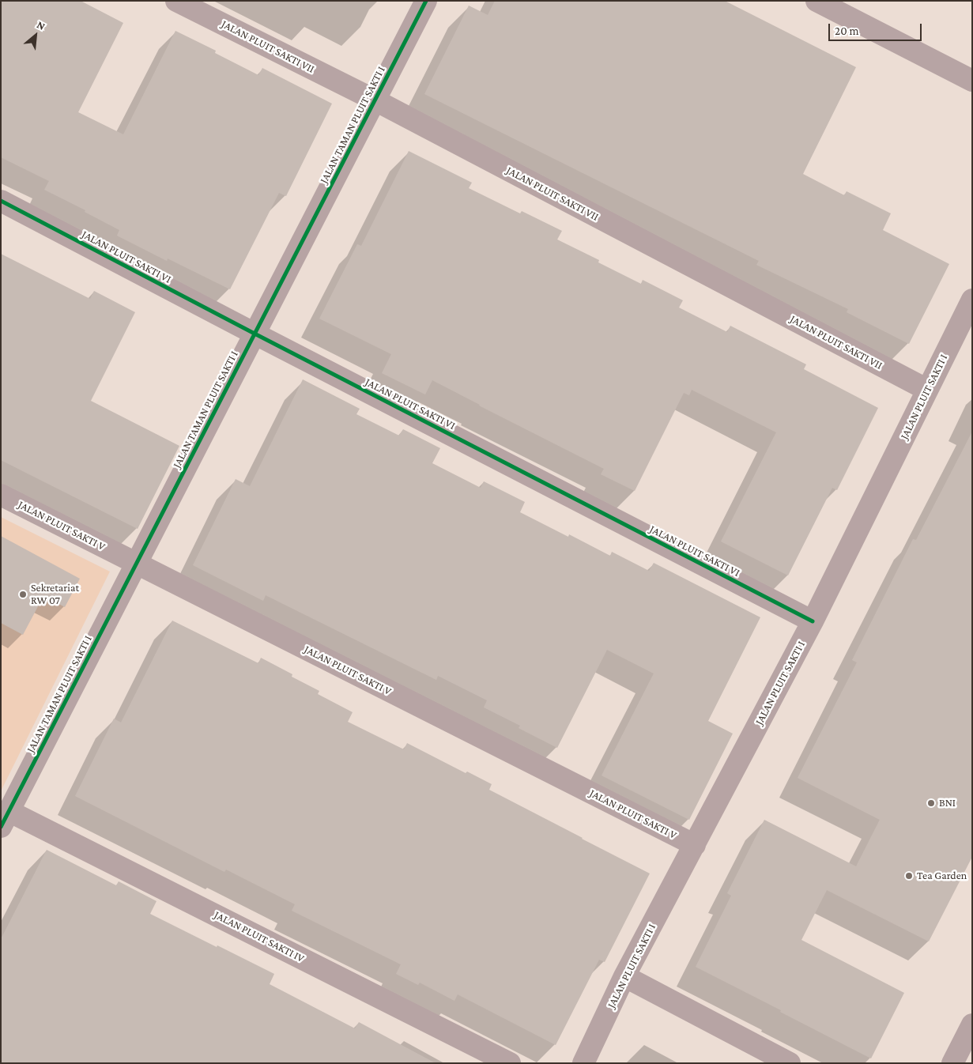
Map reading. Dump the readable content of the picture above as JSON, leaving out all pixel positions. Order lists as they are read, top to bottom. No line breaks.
{"streets":{"street":["JALAN PLUIT SAKTI VII","JALAN TAMAN PLUIT SAKTI I","JALAN PLUIT SAKTI VI","JALAN PLUIT SAKTI I","JALAN PLUIT SAKTI V","JALAN PLUIT SAKTI IV"]},"crossings":[["JALAN PLUIT SAKTI VII","JALAN TAMAN PLUIT SAKTI I"],["JALAN PLUIT SAKTI VII","JALAN PLUIT SAKTI I"],["JALAN TAMAN PLUIT SAKTI I","JALAN PLUIT SAKTI VI"],["JALAN TAMAN PLUIT SAKTI I","JALAN PLUIT SAKTI V"],["JALAN TAMAN PLUIT SAKTI I","JALAN PLUIT SAKTI IV"],["JALAN PLUIT SAKTI VI","JALAN PLUIT SAKTI I"],["JALAN PLUIT SAKTI I","JALAN PLUIT SAKTI V"]],"places":["Sekretariat RW 07","BNI","Tea Garden"],"scale_bar":"20 m","north":"top right"}
